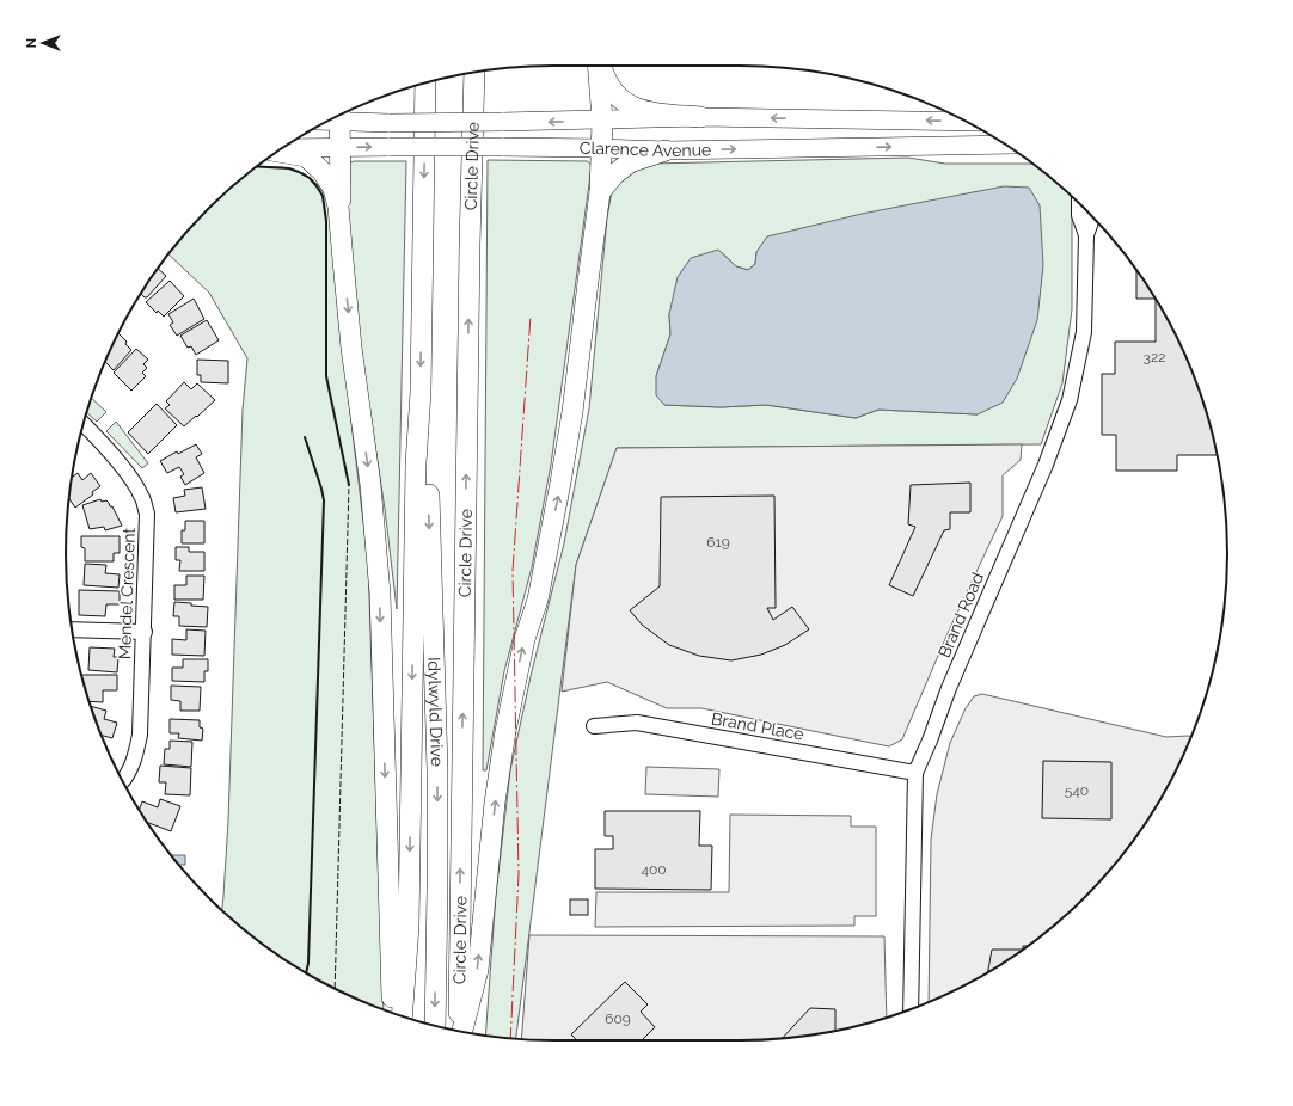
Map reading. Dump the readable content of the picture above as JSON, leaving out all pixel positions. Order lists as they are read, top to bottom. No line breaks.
{"streets":{"highway":["Circle Drive","Idylwyld Drive"],"main road":["Clarence Avenue"],"street":["Mendel Crescent","Brand Road","Brand Place"]},"crossings":[["Brand Road","Brand Place"]],"house_numbers":["322","619","540","400","609"],"north":"left"}
